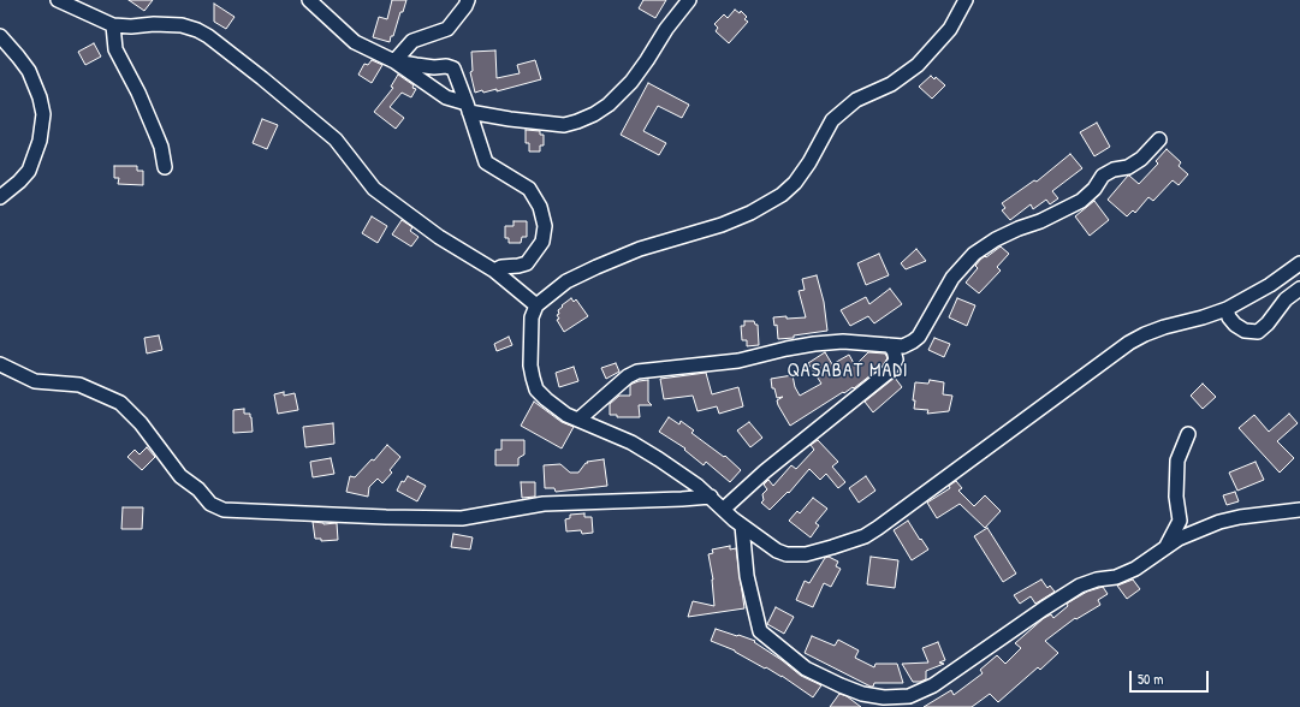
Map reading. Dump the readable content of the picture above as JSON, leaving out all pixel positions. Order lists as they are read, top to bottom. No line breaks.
{"districts":["QASABAT MADI"],"scale_bar":"50 m"}
